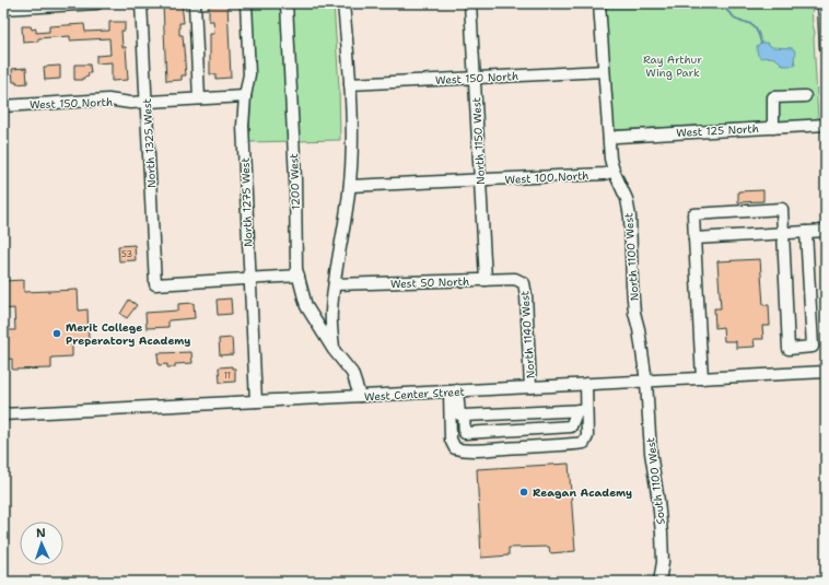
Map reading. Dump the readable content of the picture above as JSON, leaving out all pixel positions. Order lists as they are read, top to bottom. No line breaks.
{"streets":{"street":["West 150 North","West 125 North","North 1150 West","North 1325 West","West 100 North","1200 West","North 1275 West","North 1100 West","West 50 North","North 1140 West","West Center Street","South 1100 West"]},"crossings":[["West 150 North","North 1150 West"],["West 150 North","North 1325 West"],["West 150 North","North 1275 West"],["West 150 North","North 1100 West"],["West 125 North","North 1100 West"],["North 1150 West","West 100 North"],["North 1150 West","West 50 North"],["North 1325 West","North 1275 West"],["West 100 North","North 1100 West"],["1200 West","West Center Street"],["North 1275 West","West Center Street"],["North 1100 West","West Center Street"],["North 1100 West","South 1100 West"],["West 50 North","North 1140 West"],["North 1140 West","West Center Street"],["West Center Street","South 1100 West"]],"parks":["Ray Arthur Wing Park"],"places":["Merit College Preperatory Academy","Reagan Academy"],"house_numbers":["53","11"],"north":"top"}
